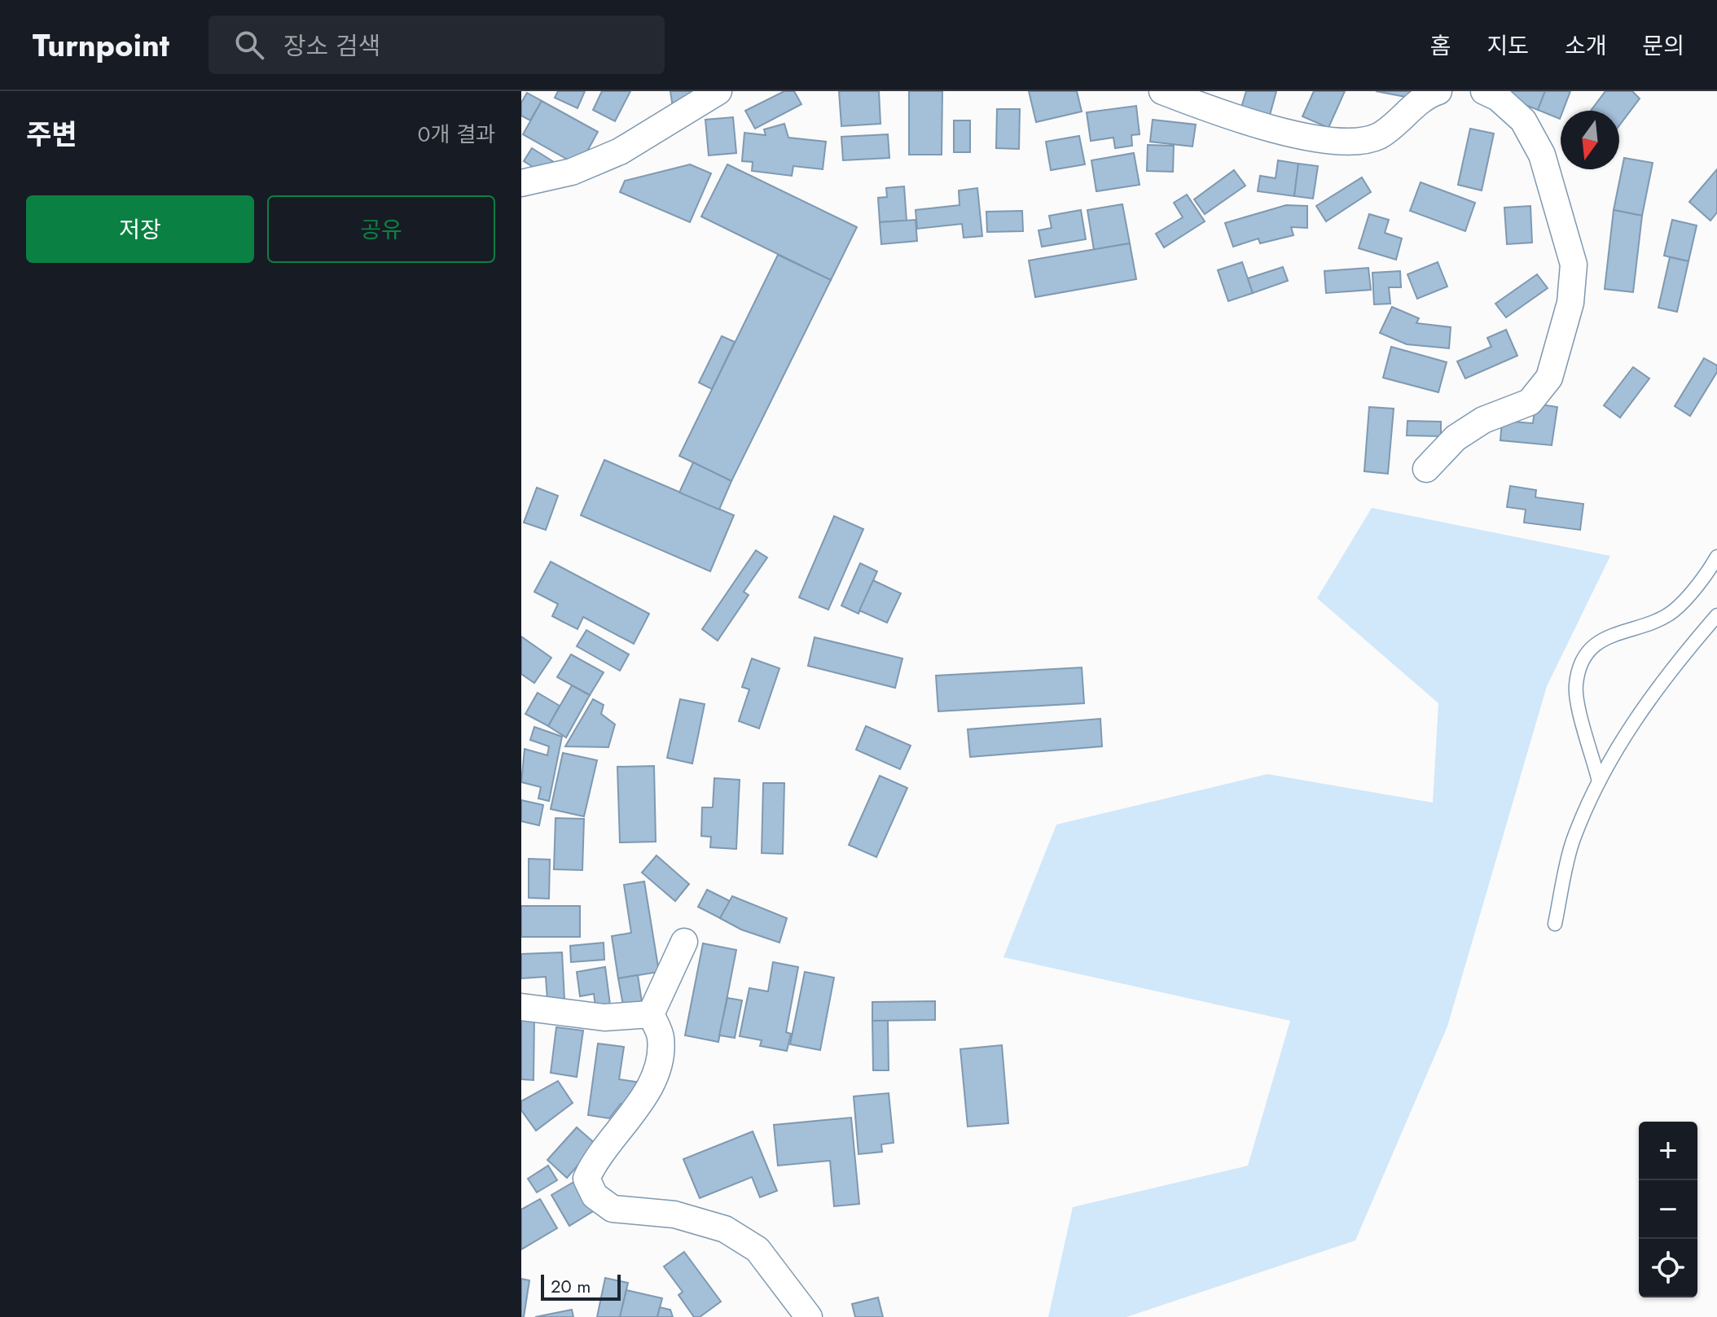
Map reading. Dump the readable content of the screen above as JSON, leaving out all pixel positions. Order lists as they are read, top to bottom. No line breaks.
{"scale_bar":"20 m","north":"bottom","page":{"header":"Turnpoint","search":"장소 검색","nav":["홈","지도","소개","문의"],"heading":["주변","0개 결과"],"buttons":["저장","공유"],"map_buttons":["+","−"],"scale":"20 m"}}
